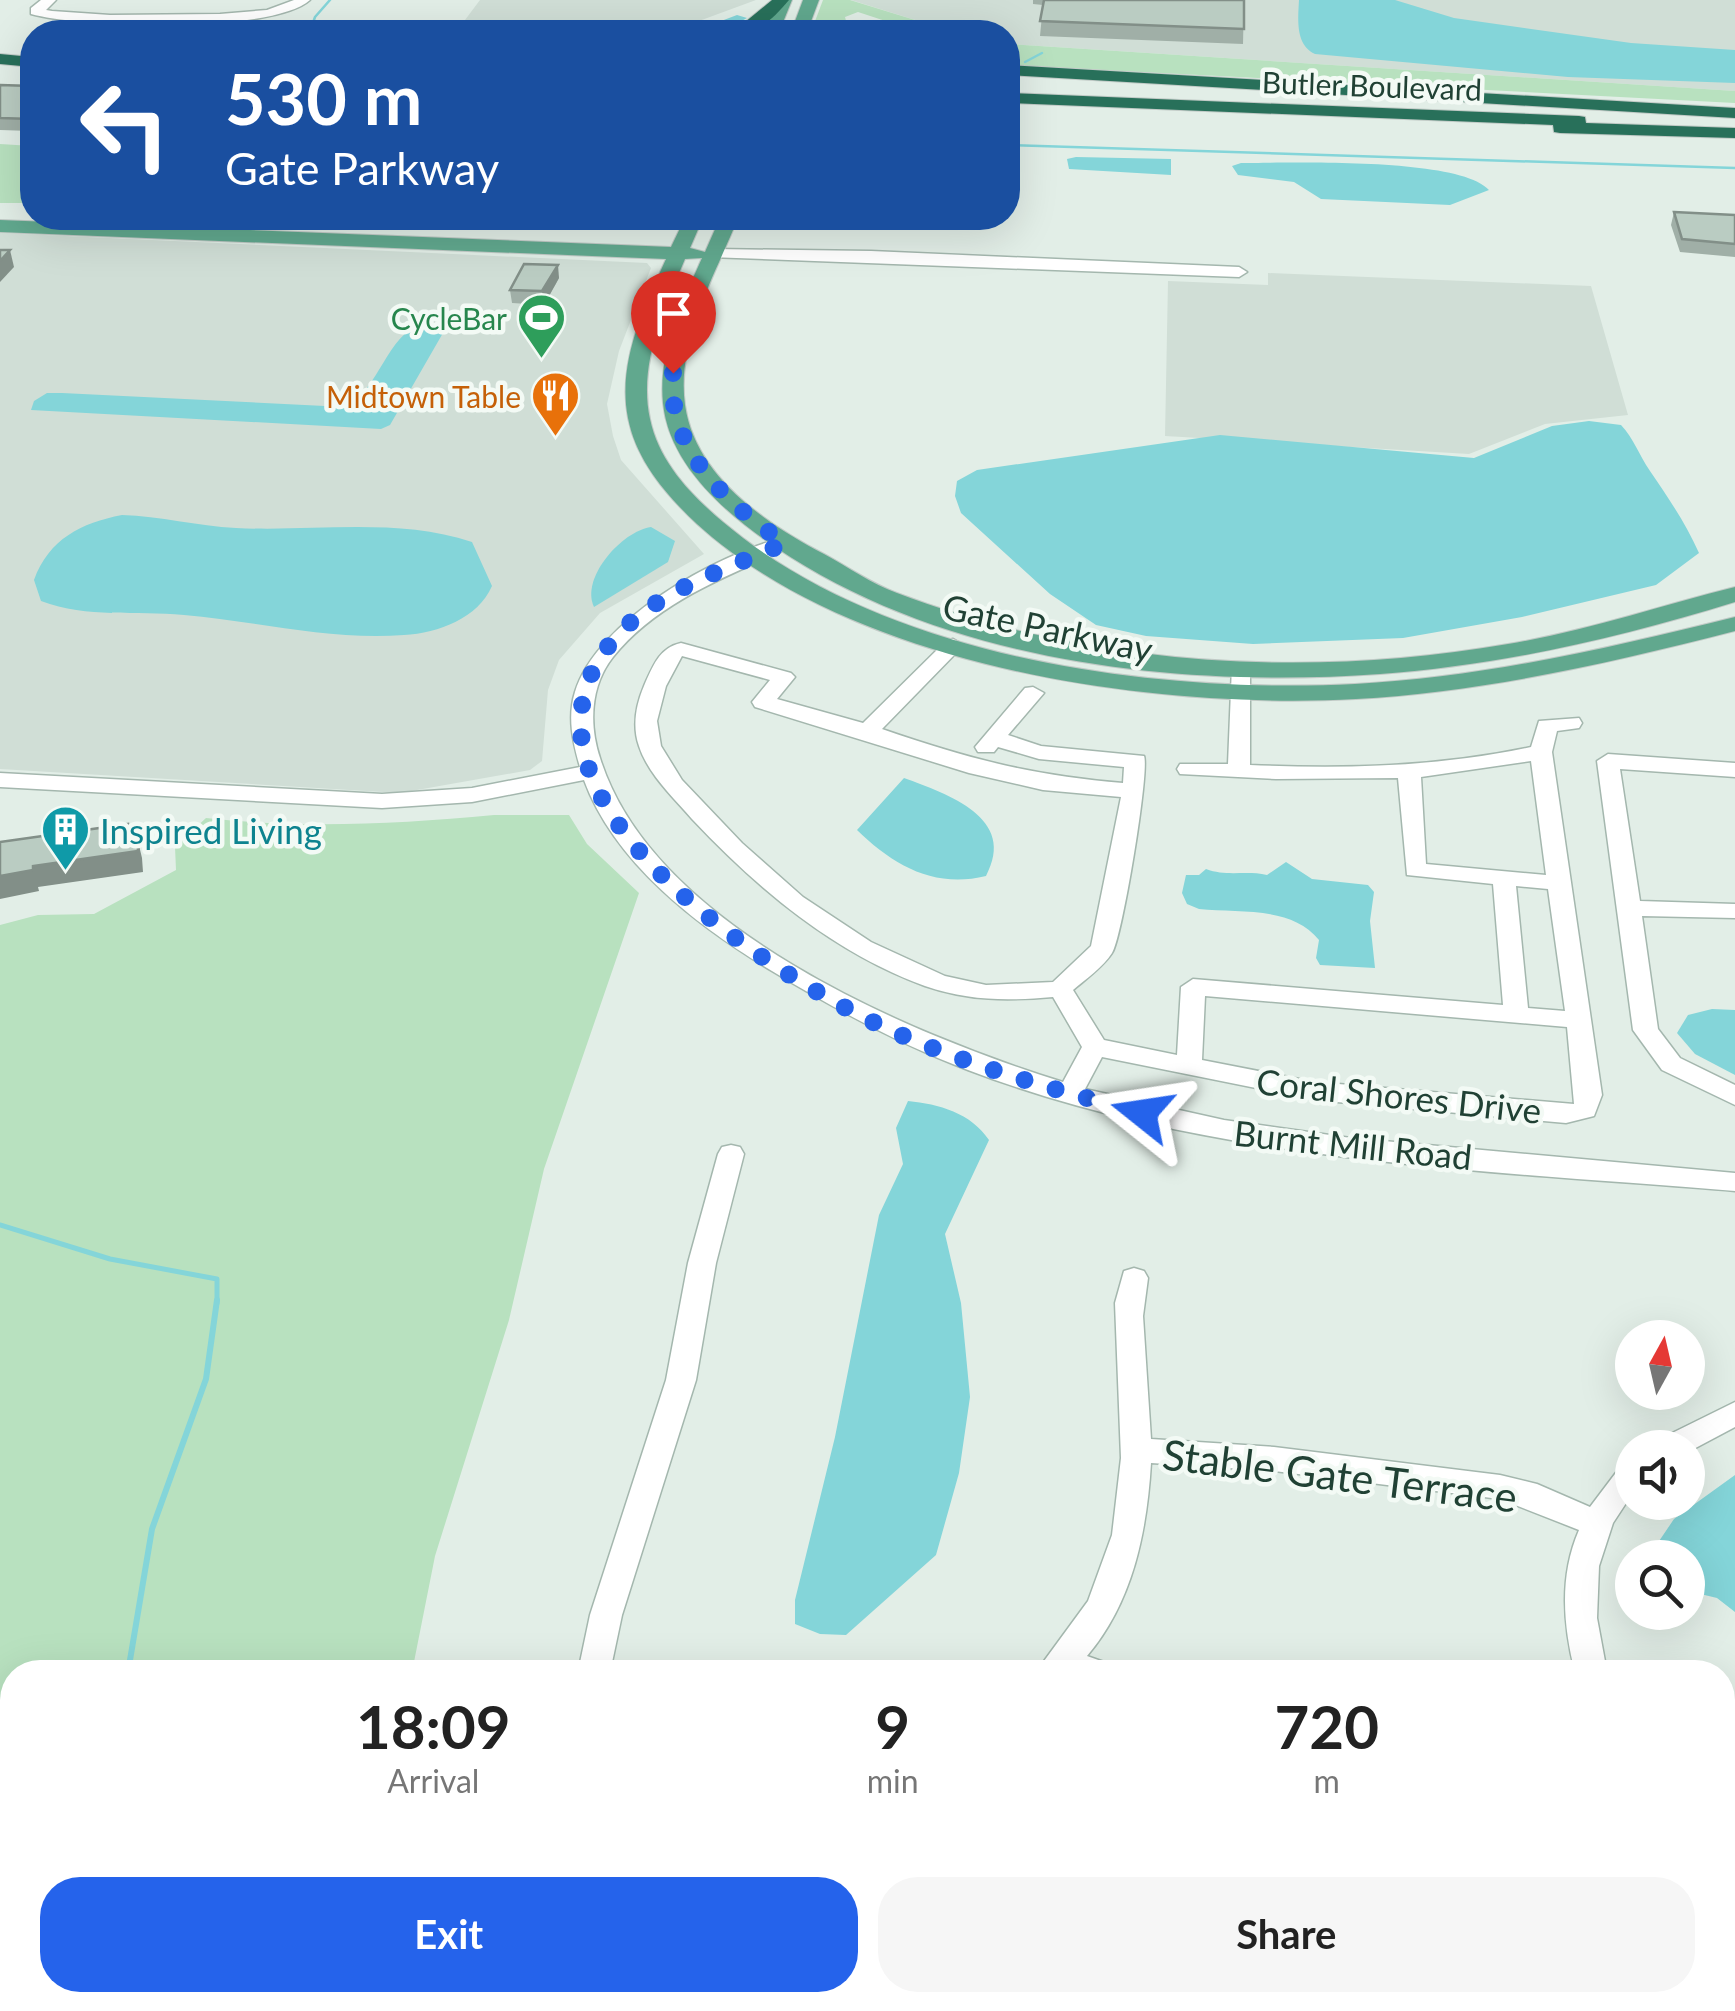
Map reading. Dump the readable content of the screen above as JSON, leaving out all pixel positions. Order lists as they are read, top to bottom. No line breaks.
{"streets":{"highway":["Butler Boulevard"],"main road":["Gate Parkway"],"street":["Coral Shores Drive","Burnt Mill Road","Stable Gate Terrace"]},"crossings":[["Gate Parkway","Burnt Mill Road"]],"places":{"sports":["CycleBar"],"restaurant":["Midtown Table"],"building":["Inspired Living"]},"north":"top","page":{"turn":["530 m","Gate Parkway"],"eta":["18:09","Arrival","9","min","720","m"],"buttons":["Exit","Share"]}}
